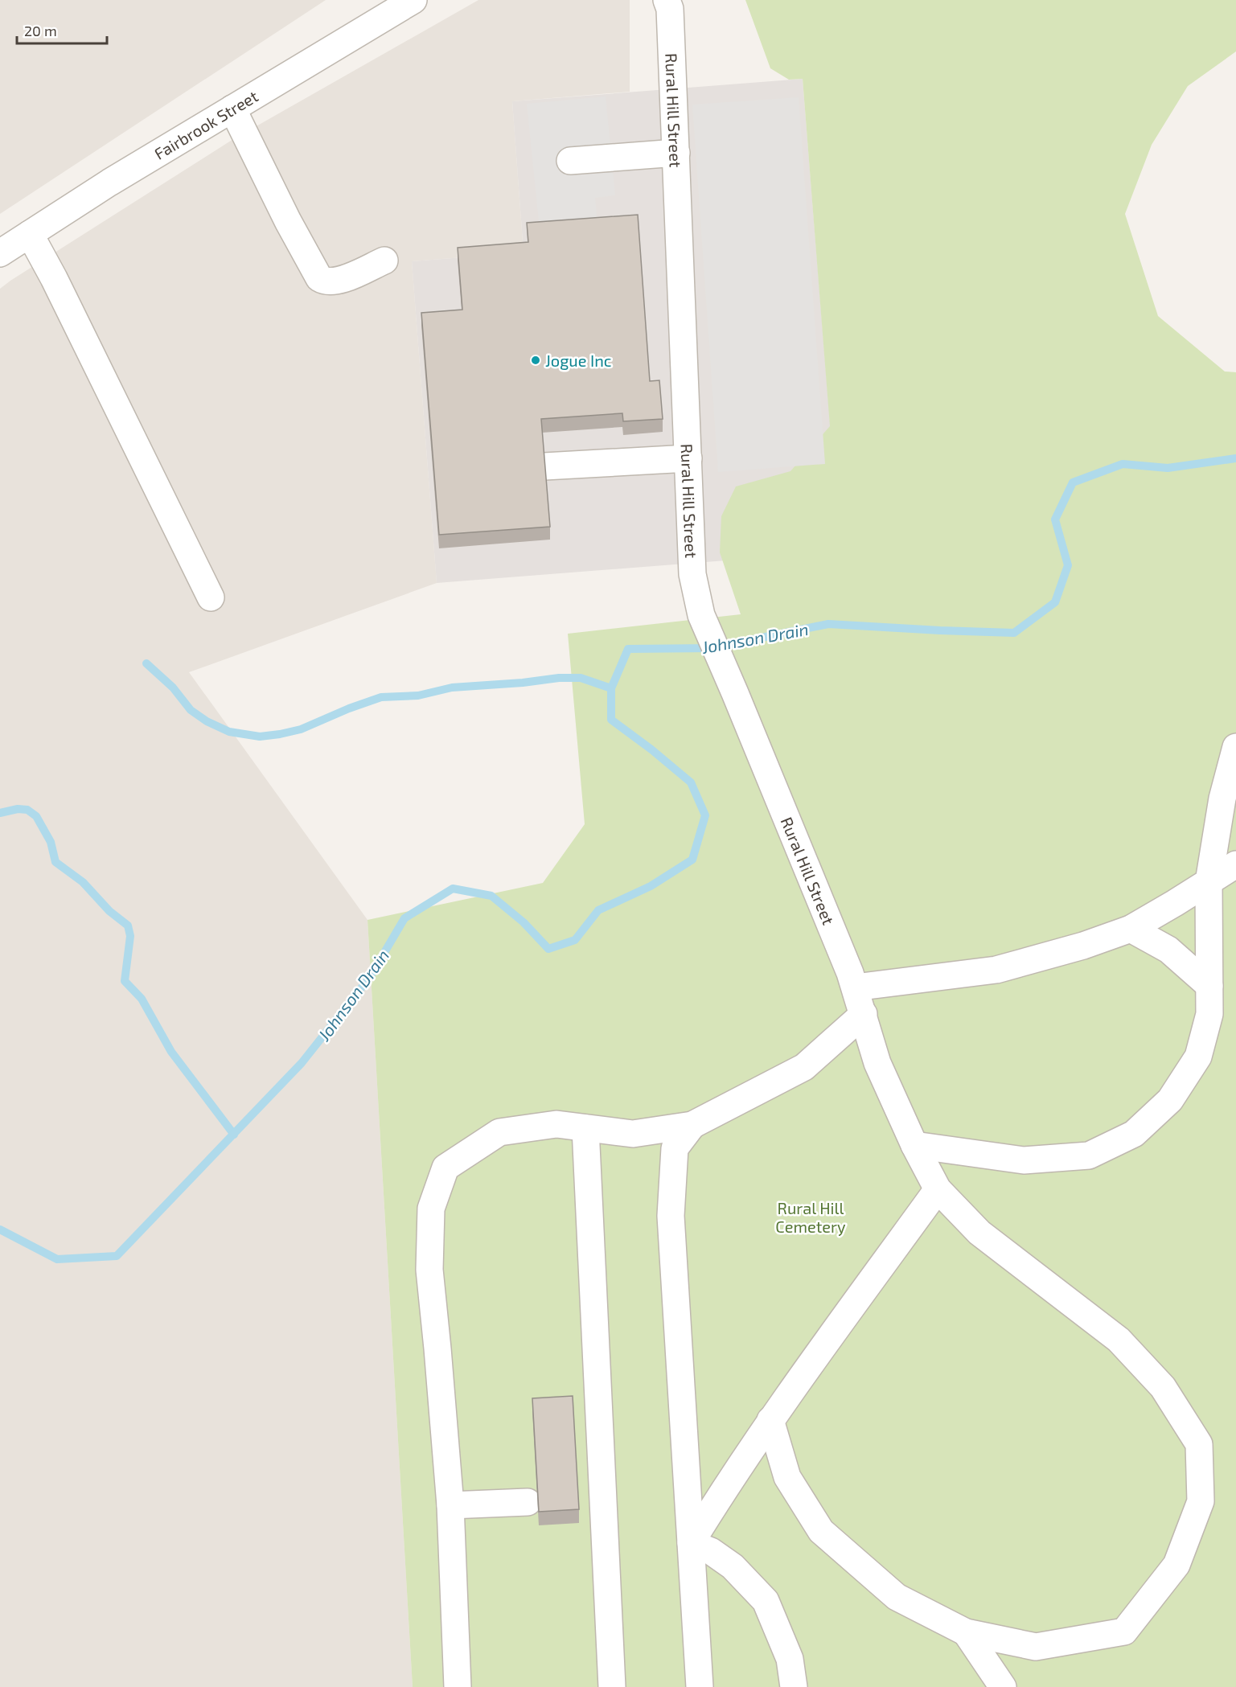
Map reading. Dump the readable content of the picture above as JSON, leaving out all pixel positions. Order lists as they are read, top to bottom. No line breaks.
{"streets":{"street":["Rural Hill Street","Fairbrook Street"]},"water":["Johnson Drain"],"parks":["Rural Hill Cemetery"],"places":["Jogue Inc"],"scale_bar":"20 m"}
